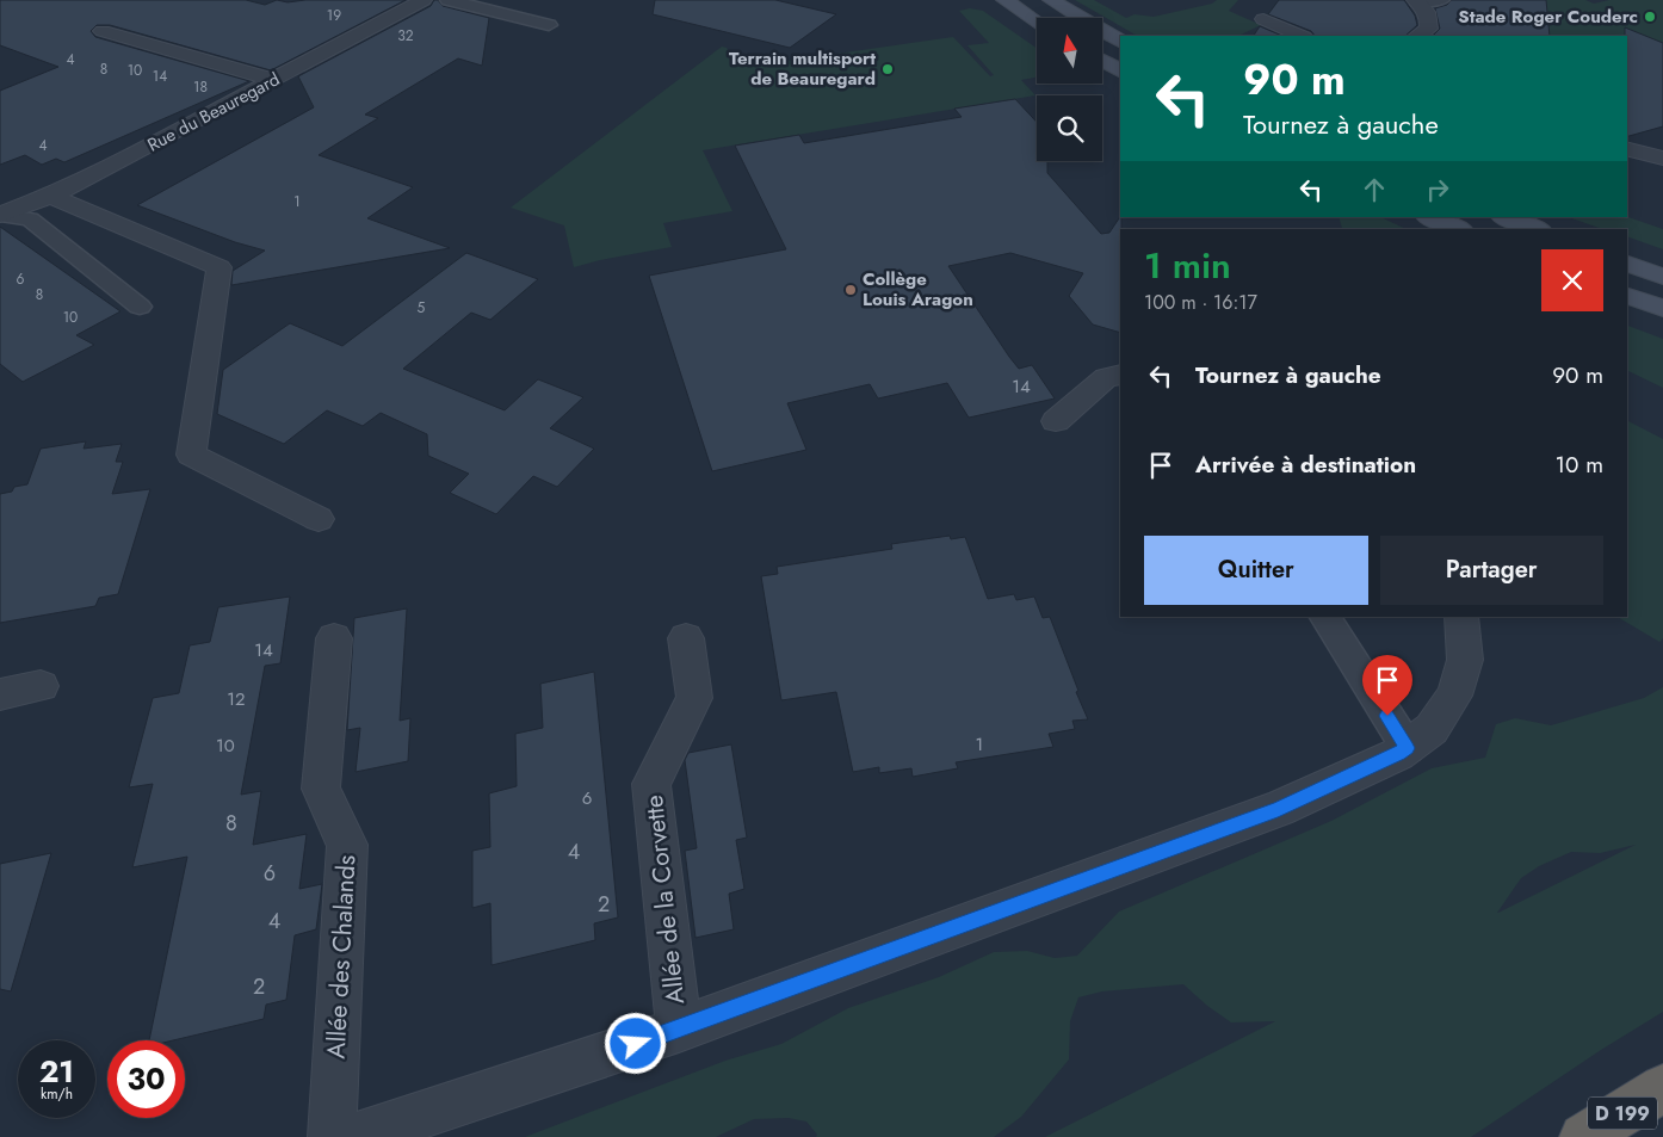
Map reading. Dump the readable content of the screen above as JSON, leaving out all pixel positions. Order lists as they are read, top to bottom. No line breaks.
{"streets":{"highway":["D 199"],"street":["Rue du Beauregard","Allée de la Corvette","Allée des Chalands"]},"places":["Stade Roger Couderc","Terrain multisport de Beauregard","Collège Louis Aragon"],"house_numbers":["19","32","4","8","10","14","18","4","1","6","8","5","10","14","14","12","1","10","6","8","4","6","2","4","2"],"north":"top","page":{"turn":["90 m","Tournez à gauche"],"heading":["1 min","100 m · 16:17"],"list":[{"name":"Tournez à gauche","value":"90 m"},{"name":"Arrivée à destination","value":"10 m"}],"buttons":["Quitter","Partager"],"speed":"21 km/h","limit":"30"}}
